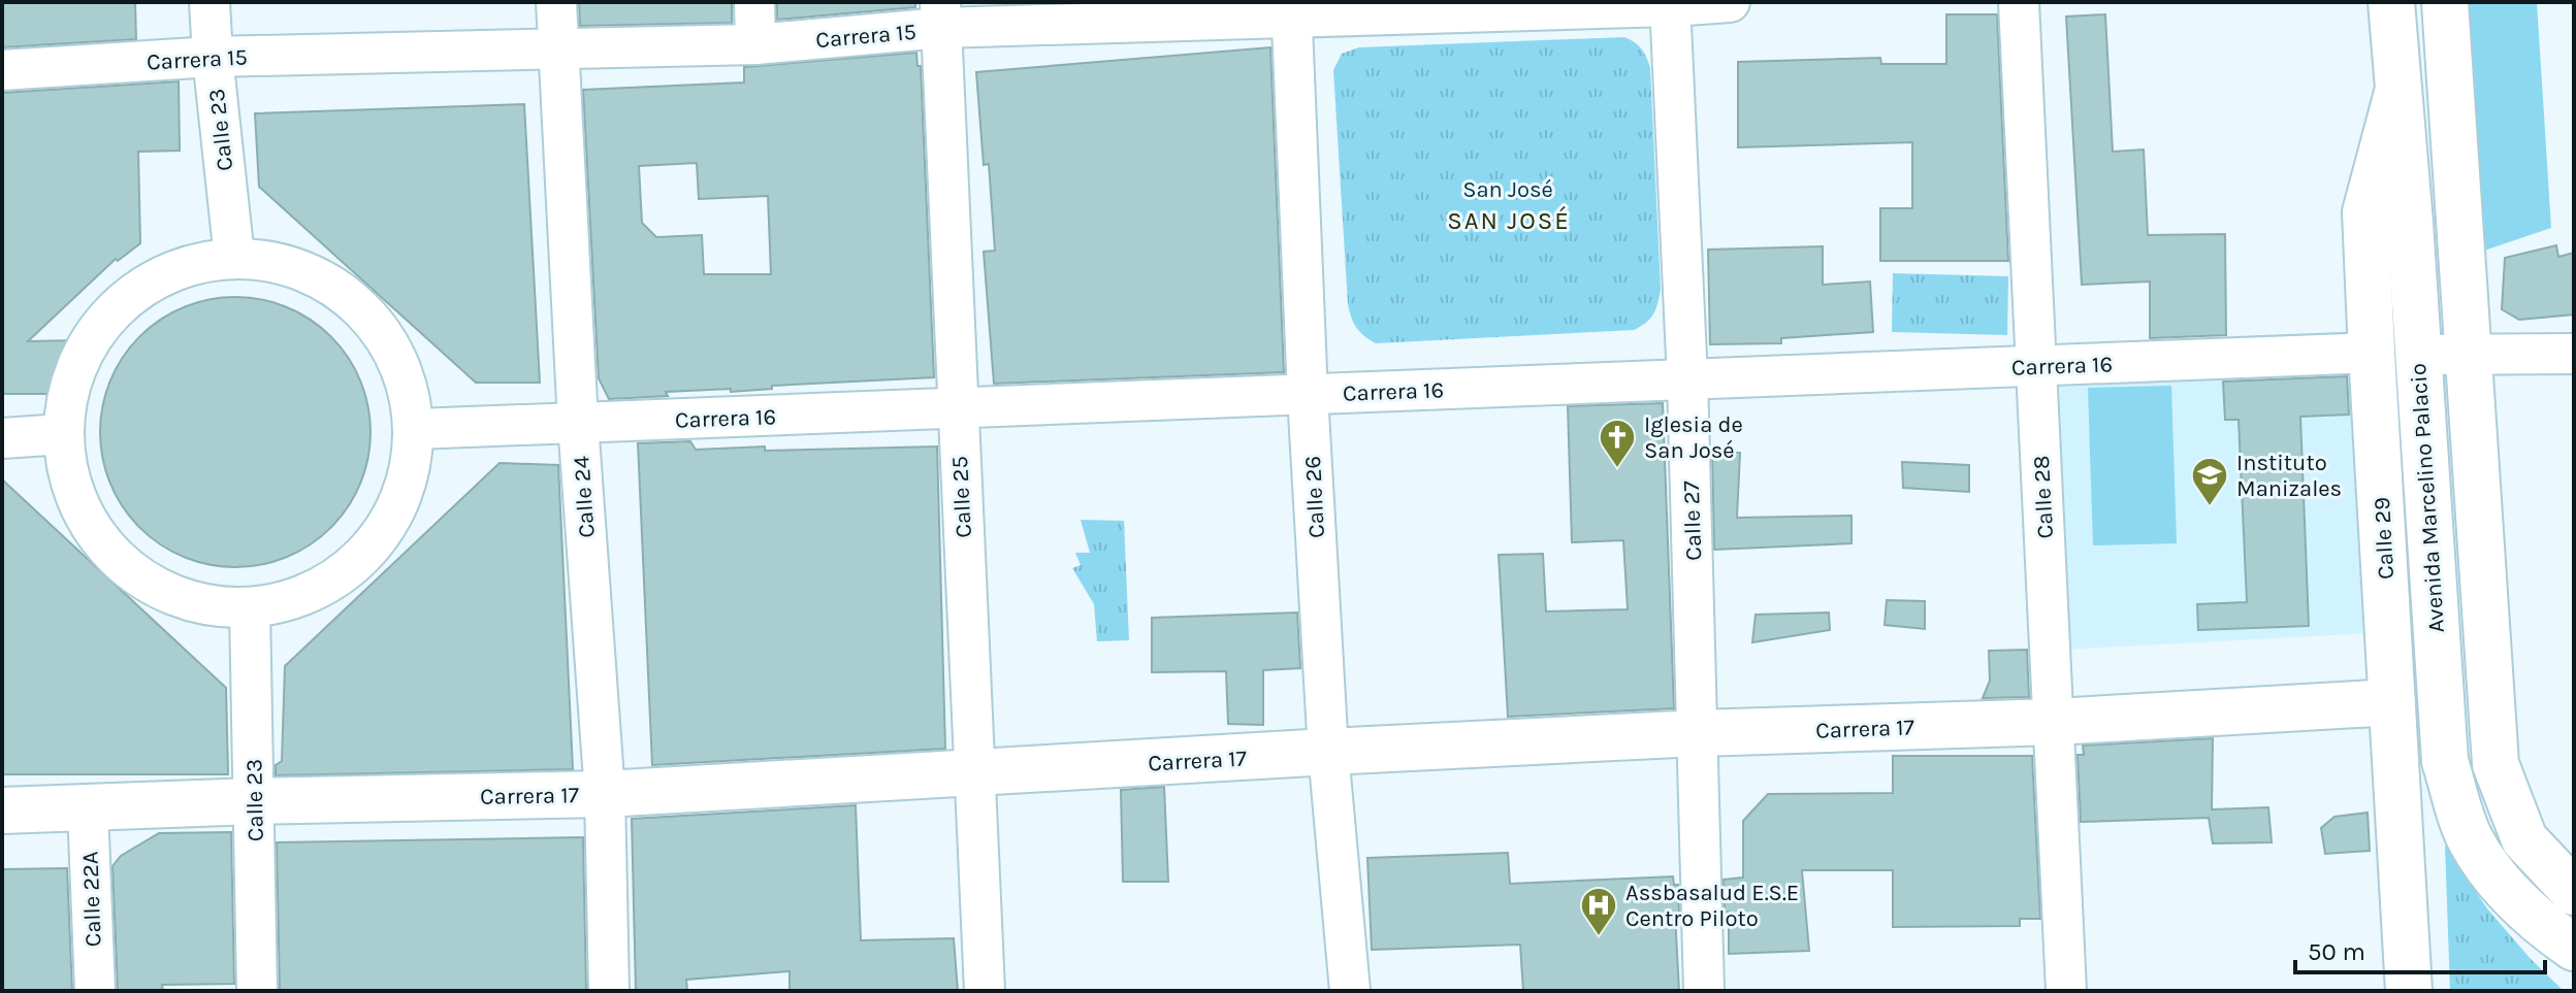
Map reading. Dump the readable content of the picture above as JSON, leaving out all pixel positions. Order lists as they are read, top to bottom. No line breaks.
{"streets":{"street":["Carrera 15","Calle 23","Carrera 16","Calle 24","Calle 25","Calle 26","Calle 28","Avenida Marcelino Palacio","Calle 27","Calle 29","Carrera 17","Calle 22A"]},"crossings":[["Carrera 15","Calle 23"],["Carrera 15","Calle 24"],["Carrera 15","Calle 25"],["Carrera 15","Calle 26"],["Carrera 15","Calle 27"],["Calle 23","Carrera 17"],["Carrera 16","Calle 24"],["Carrera 16","Calle 25"],["Carrera 16","Calle 26"],["Carrera 16","Calle 28"],["Carrera 16","Calle 27"],["Carrera 16","Calle 29"],["Calle 24","Carrera 17"],["Calle 25","Carrera 17"],["Calle 26","Carrera 17"],["Calle 28","Carrera 17"],["Avenida Marcelino Palacio","Calle 29"],["Calle 27","Carrera 17"],["Calle 29","Carrera 17"],["Carrera 17","Calle 22A"]],"districts":["SAN JOSÉ"],"parks":["San José"],"places":{"church":["Iglesia de San José"],"school or university":["Instituto Manizales"],"hospital":["Assbasalud E.S.E Centro Piloto"]},"scale_bar":"50 m"}
